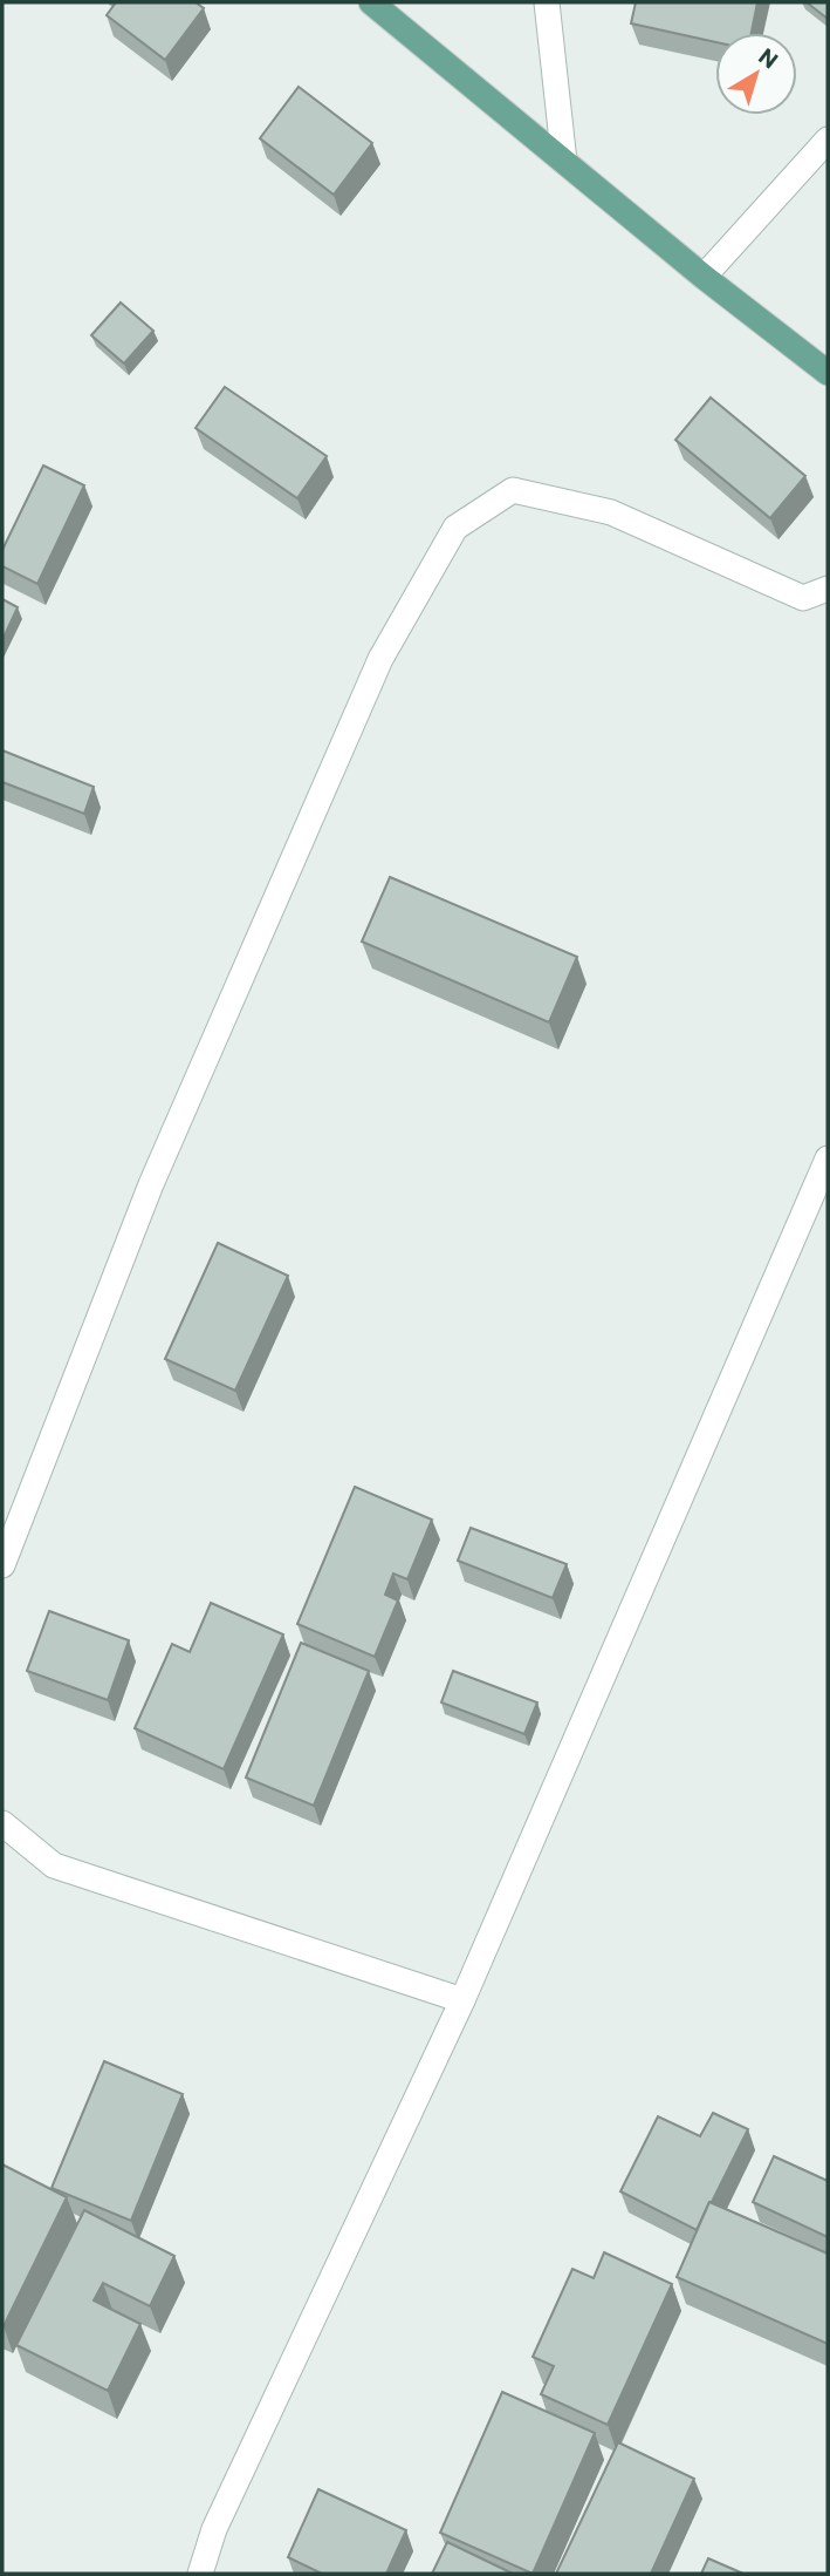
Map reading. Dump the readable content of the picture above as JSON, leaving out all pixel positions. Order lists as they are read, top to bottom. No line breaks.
{"north":"top right"}
